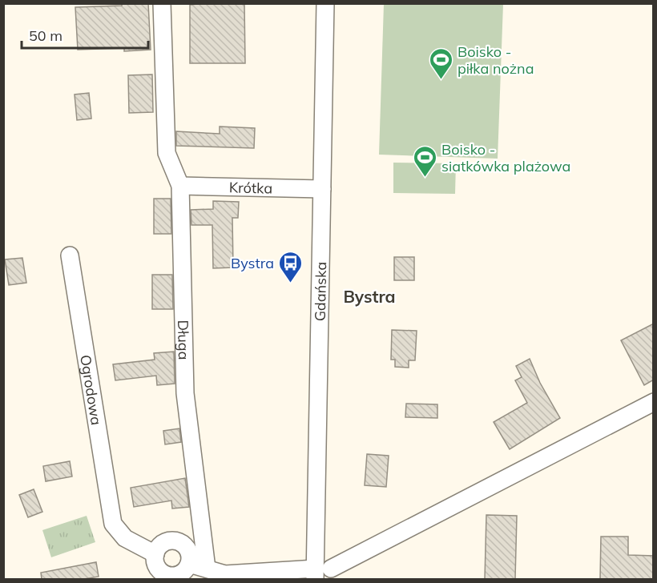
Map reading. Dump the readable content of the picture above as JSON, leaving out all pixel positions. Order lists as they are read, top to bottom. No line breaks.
{"streets":{"street":["Krótka","Gdańska","Długa","Ogrodowa"]},"crossings":[["Krótka","Gdańska"],["Krótka","Długa"]],"districts":["Bystra"],"places":{"sports":["Boisko - piłka nożna","Boisko - siatkówka plażowa"],"bus stop":["Bystra"]},"scale_bar":"50 m"}
